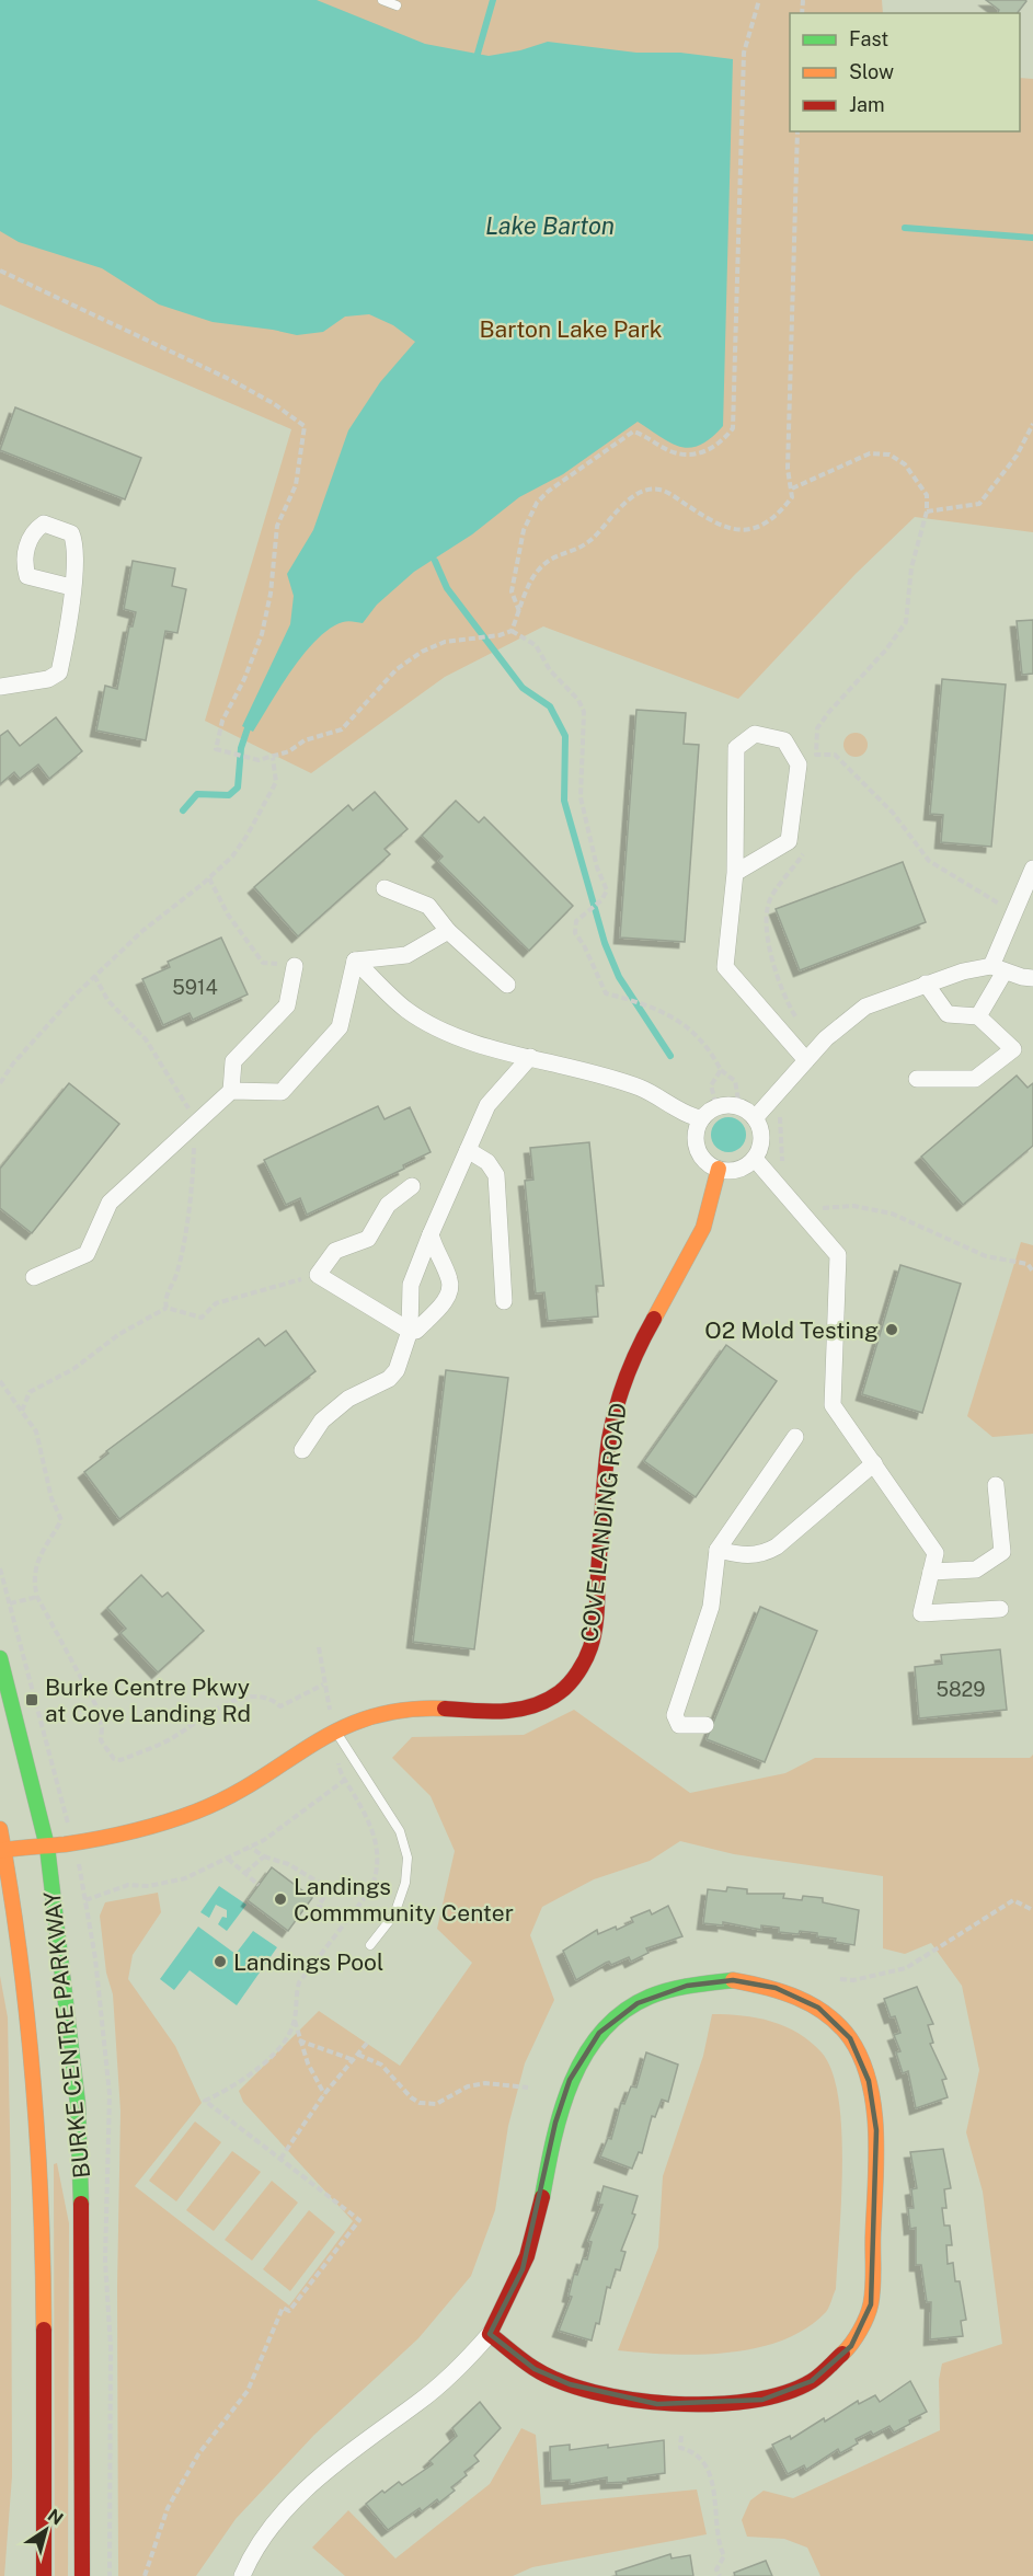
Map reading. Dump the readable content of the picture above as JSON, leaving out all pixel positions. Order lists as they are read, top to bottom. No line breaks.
{"streets":{"street":["COVE LANDING ROAD","BURKE CENTRE PARKWAY"]},"crossings":[["COVE LANDING ROAD","BURKE CENTRE PARKWAY"]],"water":["Lake Barton"],"parks":["Barton Lake Park"],"places":{"other":["O2 Mold Testing","Landings Commmunity Center","Landings Pool"],"transit":["Burke Centre Pkwy at Cove Landing Rd"]},"house_numbers":["5914","5829"],"legend":["Fast","Slow","Jam"],"north":"top right"}
